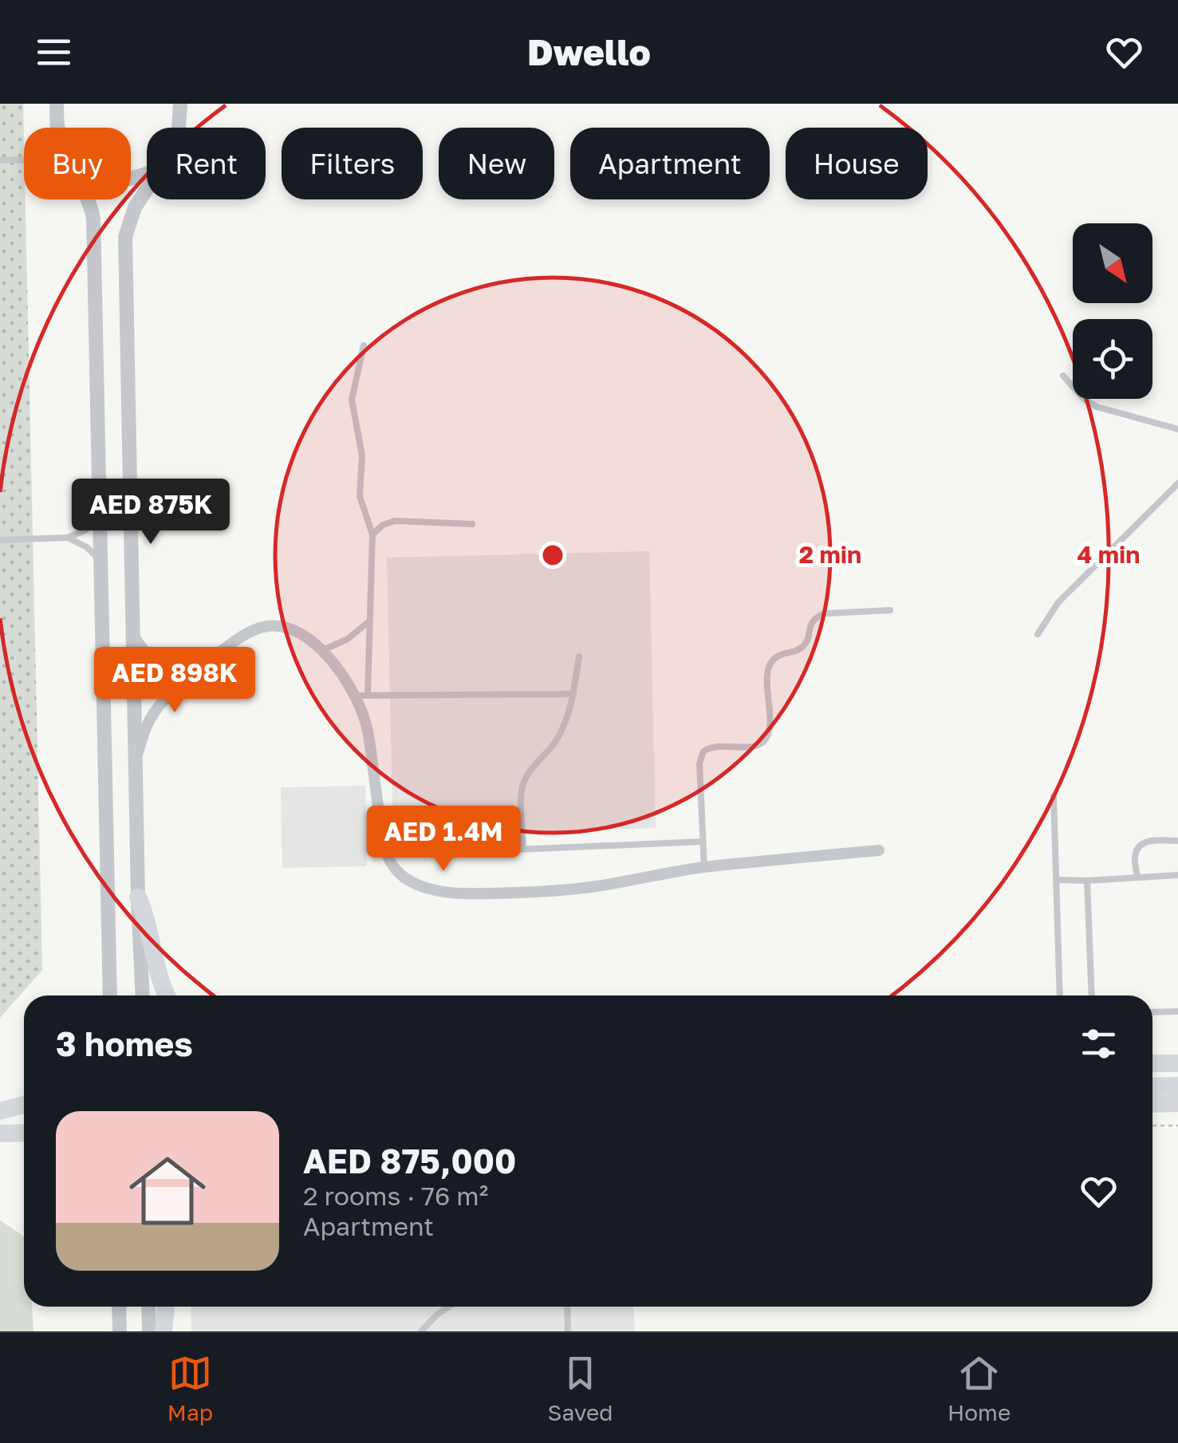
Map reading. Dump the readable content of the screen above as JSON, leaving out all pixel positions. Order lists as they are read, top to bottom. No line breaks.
{"north":"bottom right","page":{"header":"Dwello","chip":["Buy","Rent","Filters","New","Apartment","House"],"price":["AED 875K","AED 898K","AED 1.4M"],"heading":"3 homes","list":[{"name":"AED 875,000","note":"2 rooms · 76 m² · Apartment"}],"tabs":["Map","Saved","Home"]},"rings":["2 min","4 min"]}
